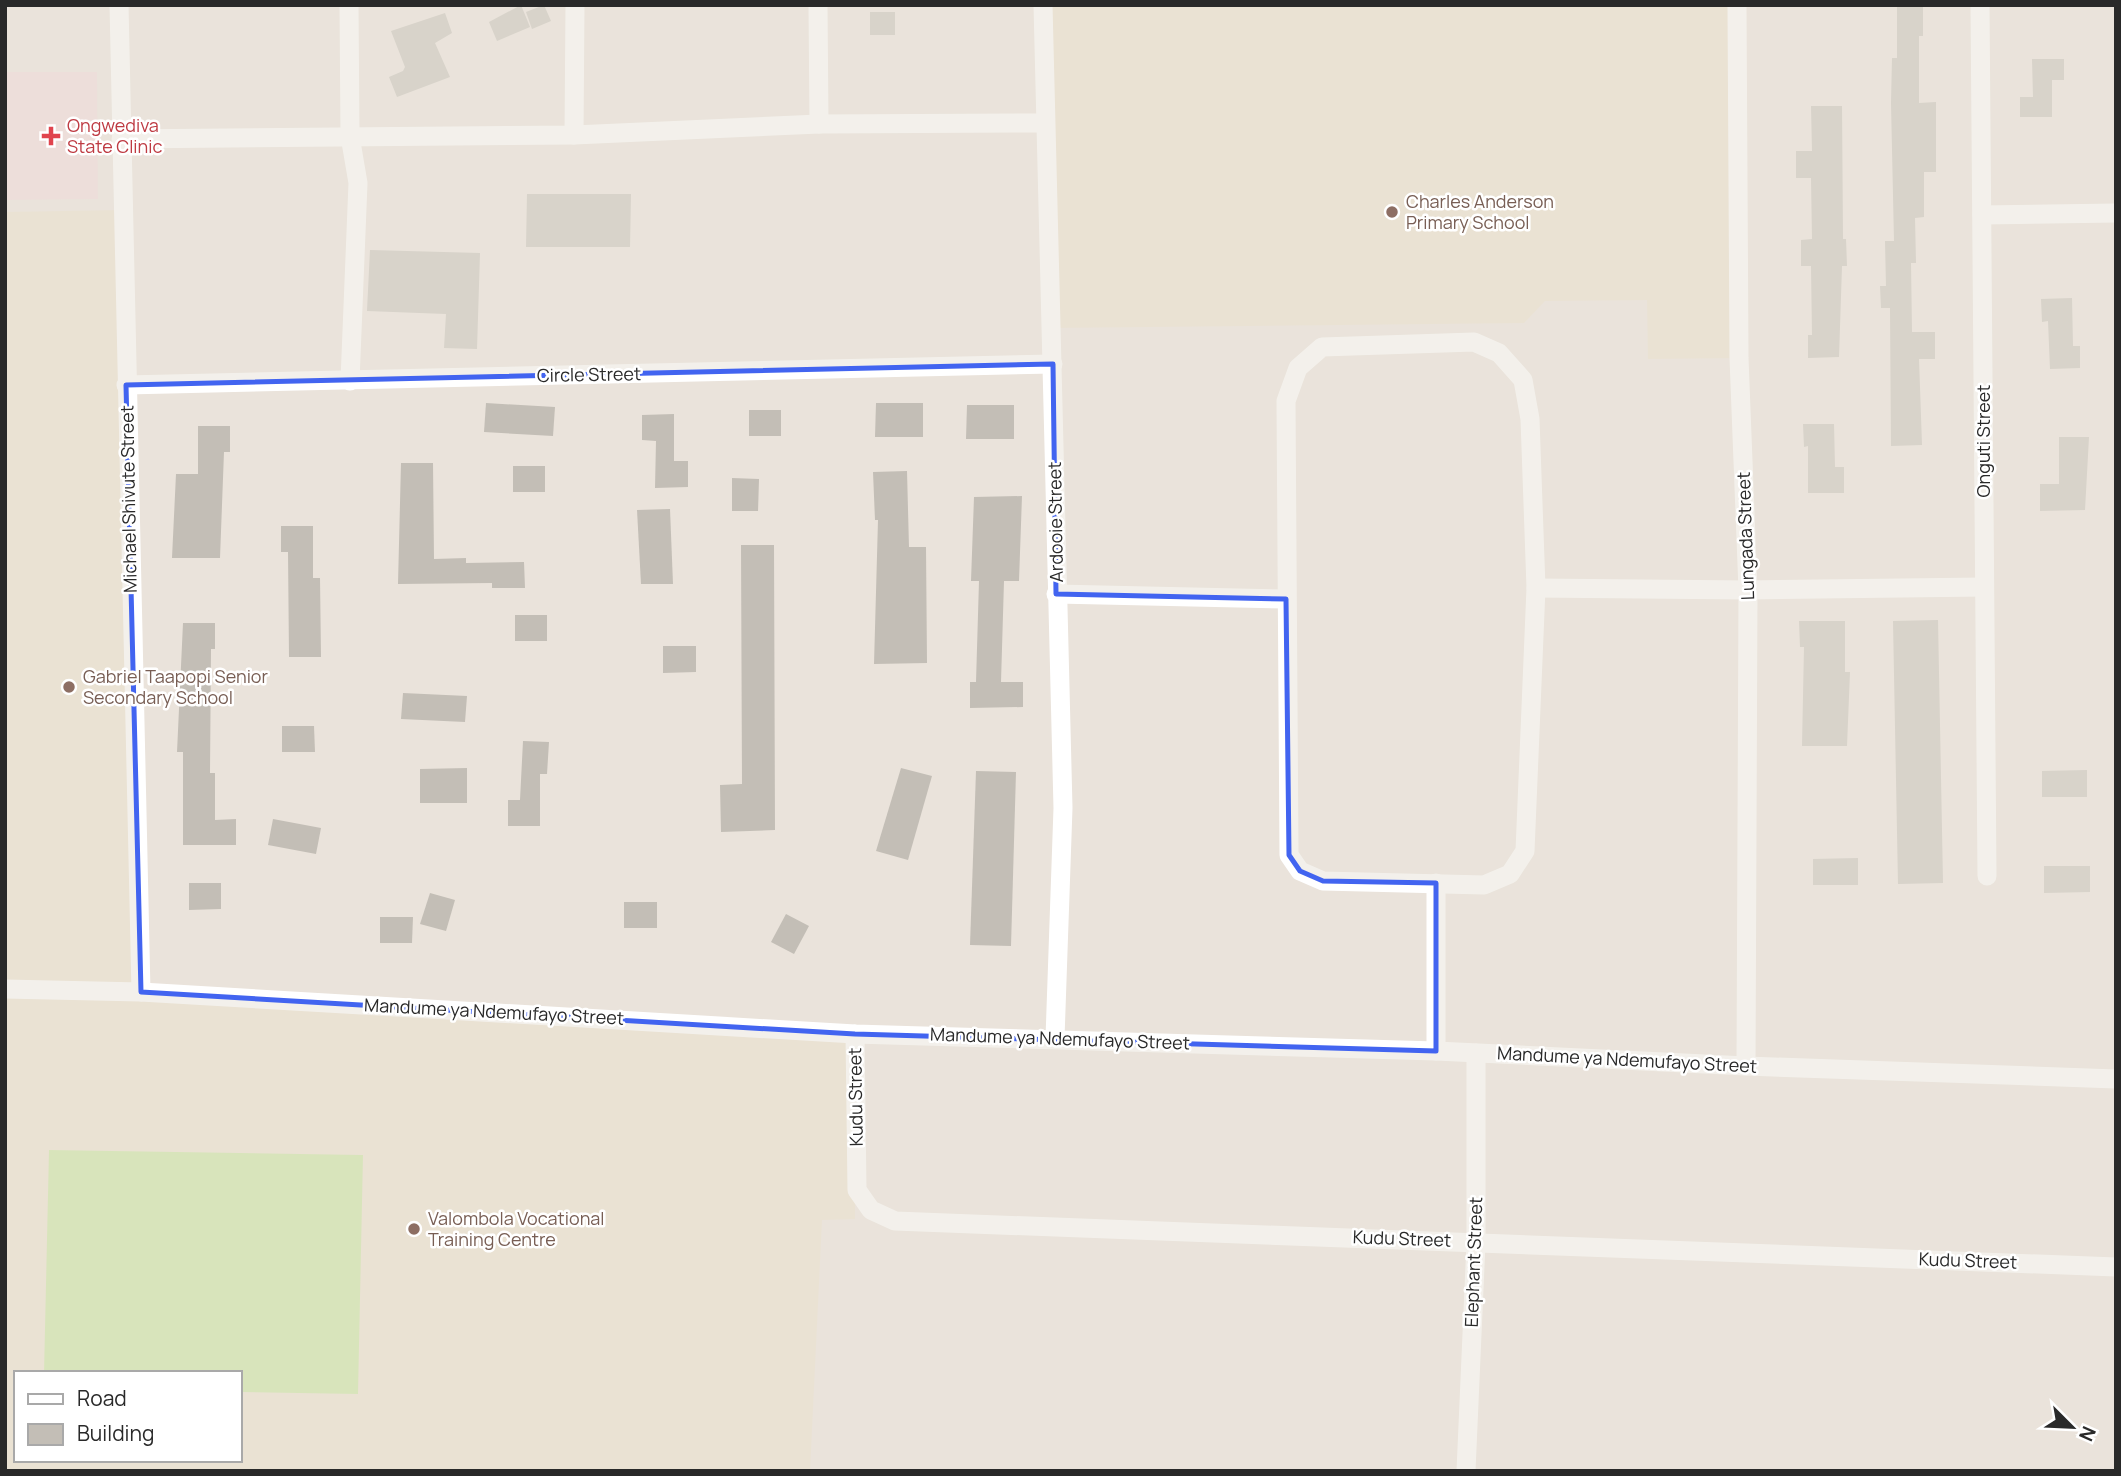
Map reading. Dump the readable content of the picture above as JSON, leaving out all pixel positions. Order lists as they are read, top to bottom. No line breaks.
{"streets":{"street":["Circle Street","Onguti Street","Michael Shivute Street","Ardooie Street","Lungada Street","Mandume ya Ndemufayo Street","Kudu Street","Elephant Street"]},"crossings":[["Circle Street","Michael Shivute Street"],["Circle Street","Ardooie Street"],["Michael Shivute Street","Mandume ya Ndemufayo Street"],["Ardooie Street","Mandume ya Ndemufayo Street"],["Lungada Street","Mandume ya Ndemufayo Street"],["Mandume ya Ndemufayo Street","Kudu Street"],["Mandume ya Ndemufayo Street","Elephant Street"],["Kudu Street","Elephant Street"]],"places":{"health":["Ongwediva State Clinic"],"other":["Charles Anderson Primary School","Gabriel Taapopi Senior Secondary School","Valombola Vocational Training Centre"]},"legend":["Road","Building"],"north":"bottom right"}
